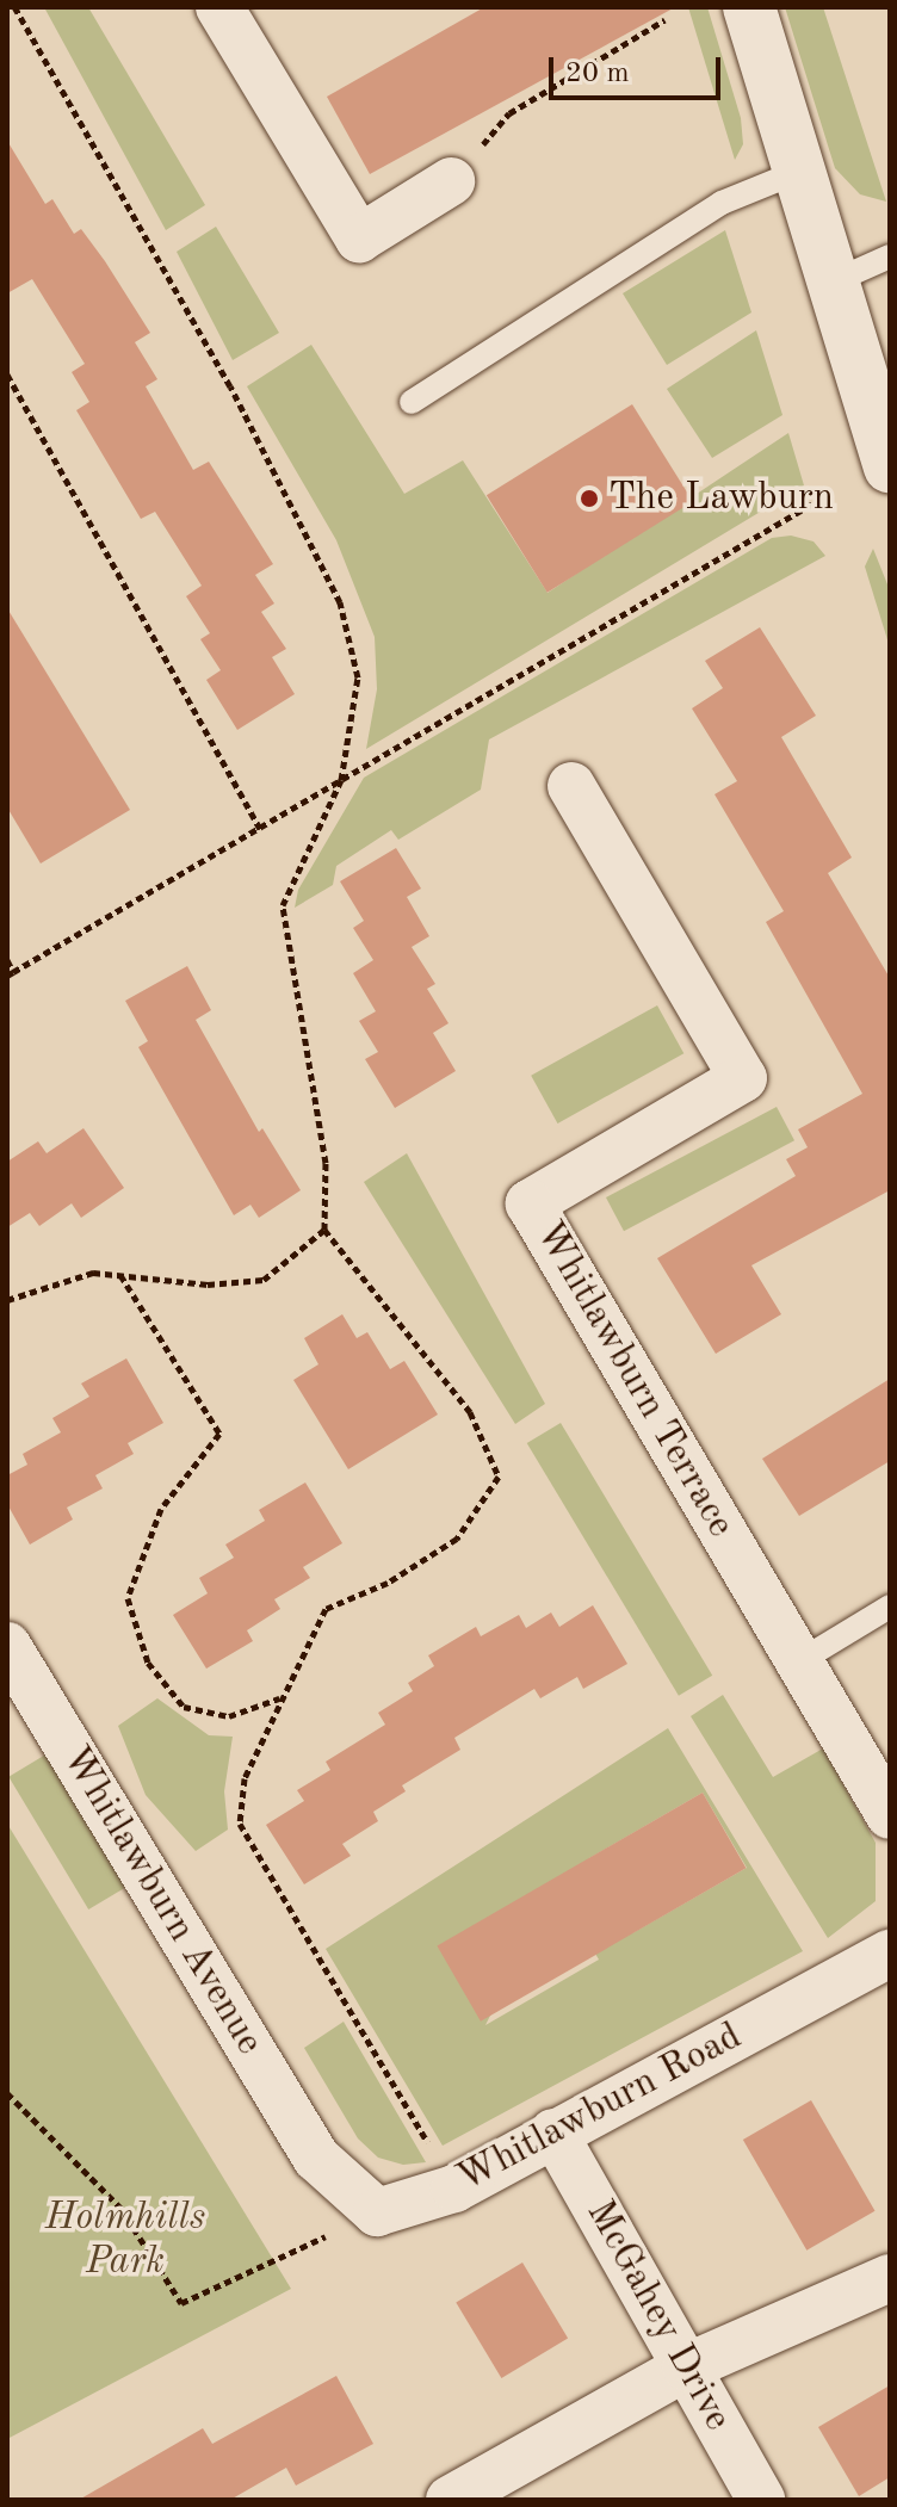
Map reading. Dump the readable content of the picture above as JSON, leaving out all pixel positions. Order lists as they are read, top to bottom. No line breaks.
{"streets":{"street":["Whitlawburn Terrace","Whitlawburn Avenue","Whitlawburn Road","McGahey Drive"]},"crossings":[["Whitlawburn Avenue","Whitlawburn Road"],["Whitlawburn Road","McGahey Drive"]],"parks":["Holmhills Park"],"places":["The Lawburn"],"scale_bar":"20 m"}
